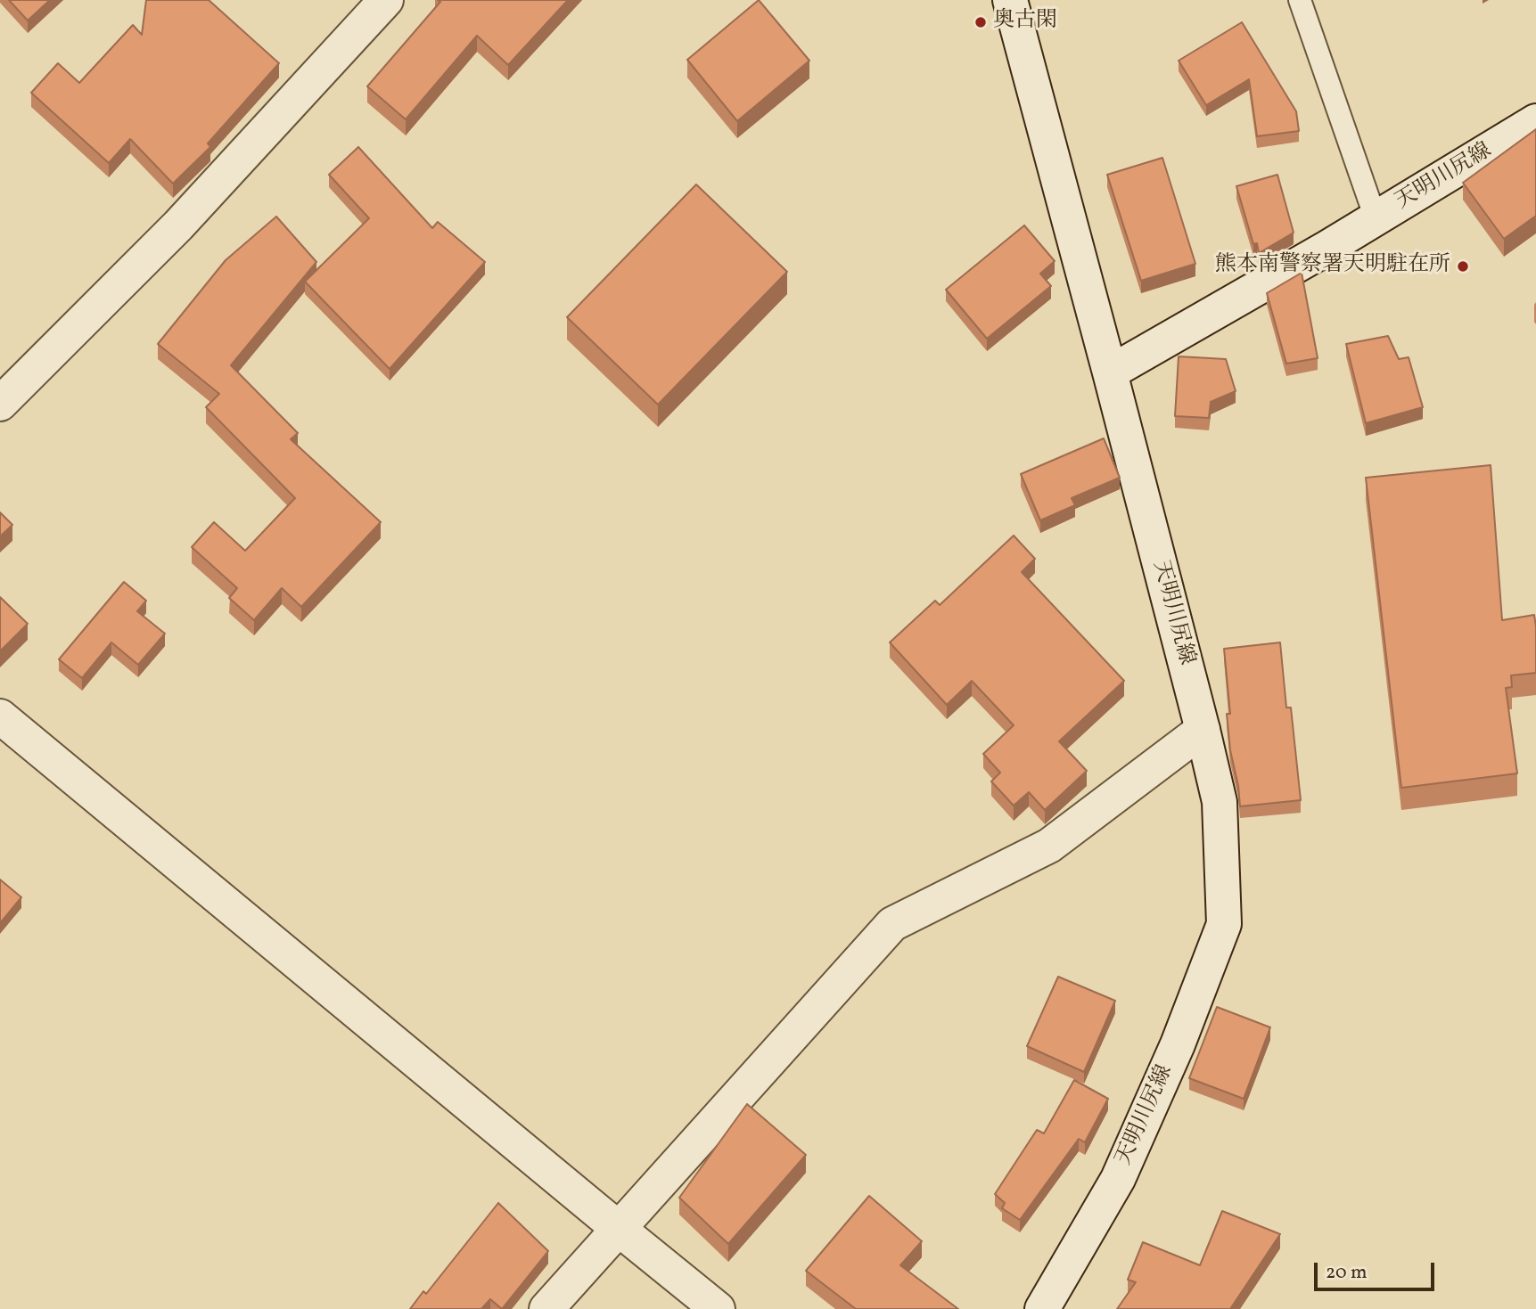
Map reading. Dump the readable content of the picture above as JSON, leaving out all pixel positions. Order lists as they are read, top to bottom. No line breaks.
{"streets":{"street":["天明川尻線"]},"places":["奥古閑","熊本南警察署天明駐在所"],"scale_bar":"20 m"}
